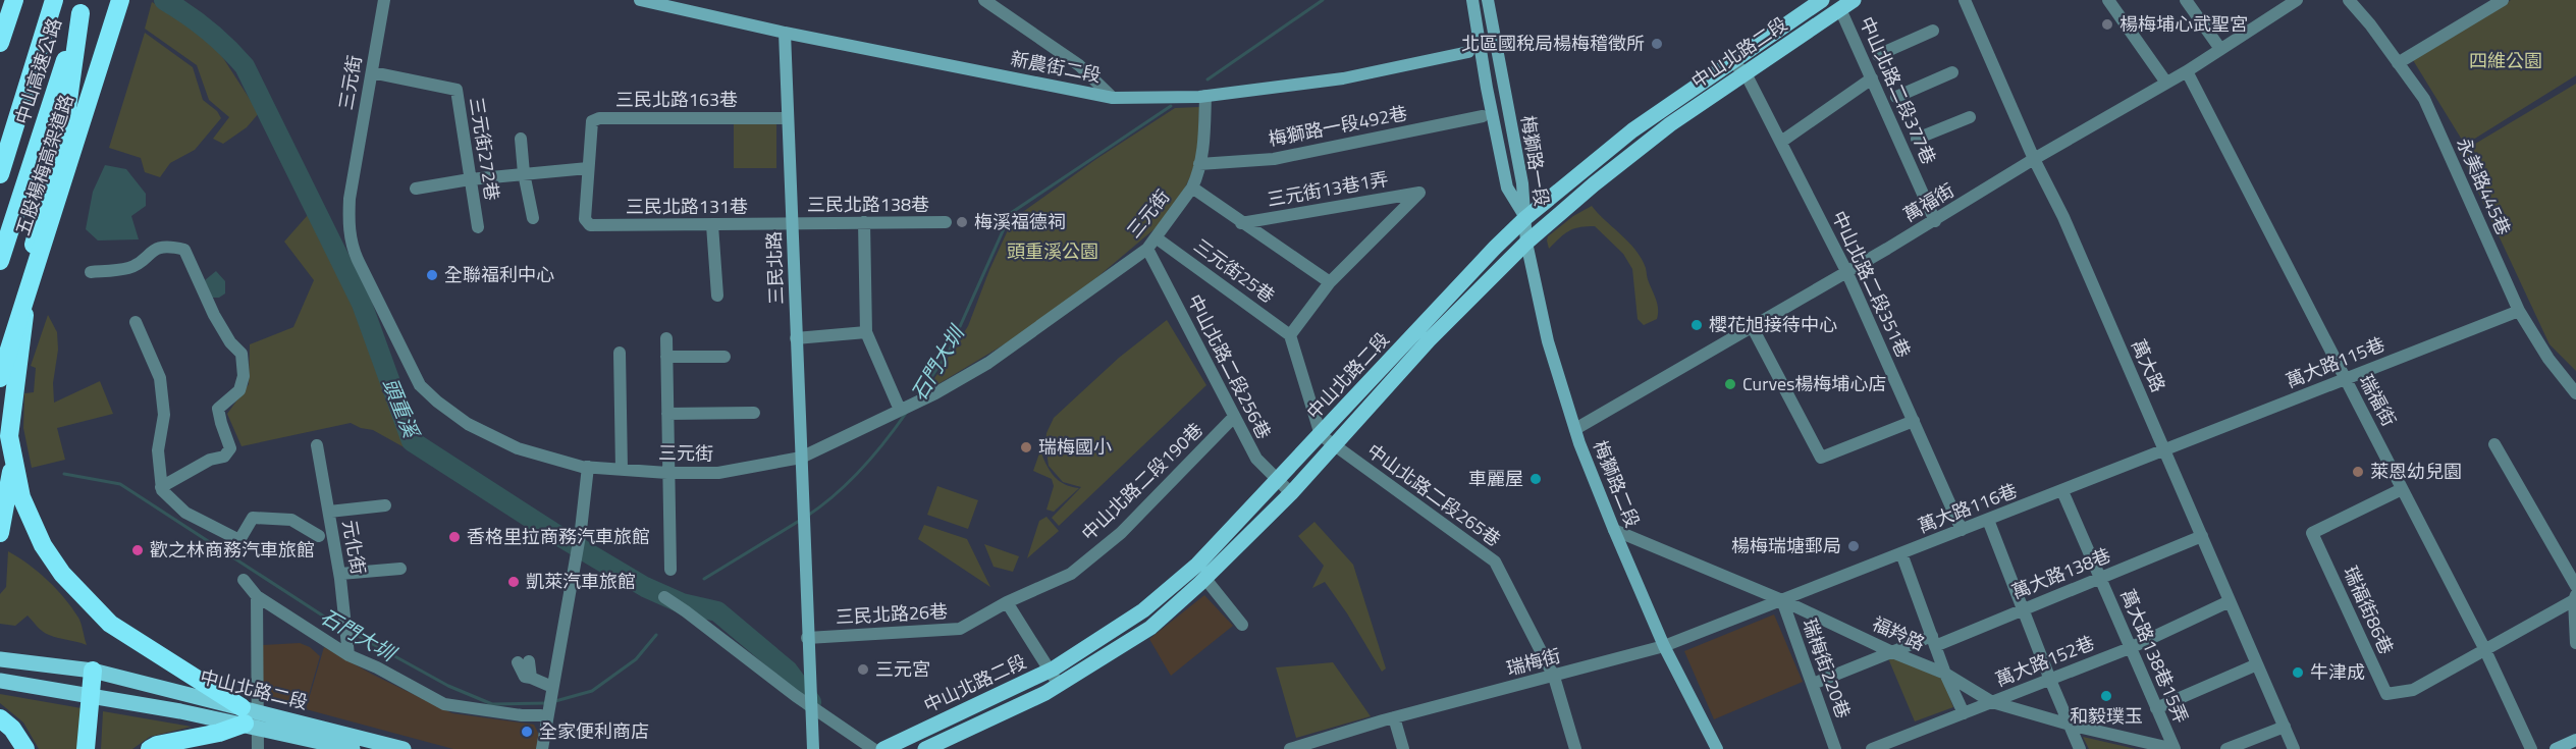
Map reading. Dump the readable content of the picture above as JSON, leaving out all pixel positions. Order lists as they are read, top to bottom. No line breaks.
{"streets":{"highway":["中山高速公路","五股楊梅高架道路"],"main road":["中山北路二段"],"street":["新農街二段","三元街","中山北路二段377巷","三民北路163巷","梅獅路一段492巷","三元街272巷","梅獅路一段","永美路445巷","三元街13巷1弄","萬福街","三民北路138巷","三民北路131巷","三民北路","三元街25巷","中山北路二段351巷","萬大路115巷","萬大路","中山北路二段256巷","瑞福街","中山北路二段190巷","梅獅路二段","中山北路二段265巷","萬大路116巷","元化街","萬大路138巷","瑞福街86巷","三民北路26巷","福羚路","萬大路138巷15弄","萬大路152巷","瑞梅街","瑞梅街220巷"]},"crossings":[["中山北路二段","中山北路二段377巷"],["中山北路二段","梅獅路一段"],["中山北路二段","中山北路二段351巷"],["中山北路二段","中山北路二段256巷"],["中山北路二段","梅獅路二段"],["中山北路二段","中山北路二段265巷"],["新農街二段","三元街"],["新農街二段","三民北路"],["三元街","梅獅路一段492巷"],["三元街","三元街272巷"],["三元街","三民北路"],["三元街","三元街25巷"],["三元街","中山北路二段256巷"],["中山北路二段377巷","萬福街"],["三民北路163巷","三民北路131巷"],["三民北路163巷","三民北路"],["梅獅路一段","梅獅路二段"],["永美路445巷","萬大路115巷"],["萬福街","中山北路二段351巷"],["萬福街","萬大路"],["萬福街","瑞福街"],["萬福街","梅獅路二段"],["三民北路138巷","三民北路131巷"],["三民北路138巷","三民北路"],["三民北路131巷","三民北路"],["三民北路","三民北路26巷"],["中山北路二段351巷","萬大路116巷"],["萬大路115巷","萬大路"],["萬大路115巷","瑞福街"],["萬大路115巷","萬大路116巷"],["萬大路","萬大路116巷"],["萬大路","萬大路138巷"],["萬大路","萬大路152巷"],["中山北路二段256巷","中山北路二段190巷"],["瑞福街","瑞福街86巷"],["中山北路二段190巷","三民北路26巷"],["梅獅路二段","福羚路"],["梅獅路二段","瑞梅街"],["中山北路二段265巷","瑞梅街"],["萬大路116巷","福羚路"],["萬大路116巷","萬大路138巷15弄"],["萬大路116巷","瑞梅街"],["萬大路116巷","瑞梅街220巷"],["萬大路138巷","福羚路"],["萬大路138巷","萬大路138巷15弄"],["萬大路138巷","瑞梅街220巷"],["福羚路","萬大路138巷15弄"],["福羚路","萬大路152巷"],["福羚路","瑞梅街"],["福羚路","瑞梅街220巷"],["萬大路138巷15弄","萬大路152巷"],["瑞梅街","瑞梅街220巷"]],"water":["石門大圳","頭重溪"],"parks":["四維公園","頭重溪公園"],"places":["楊梅埔心武聖宮","北區國稅局楊梅稽徵所","梅溪福德祠","全聯福利中心","櫻花旭接待中心","Curves楊梅埔心店","瑞梅國小","萊恩幼兒園","車麗屋","香格里拉商務汽車旅館","楊梅瑞塘郵局","歡之林商務汽車旅館","凱萊汽車旅館","三元宮","牛津成","和毅璞玉","全家便利商店"]}
